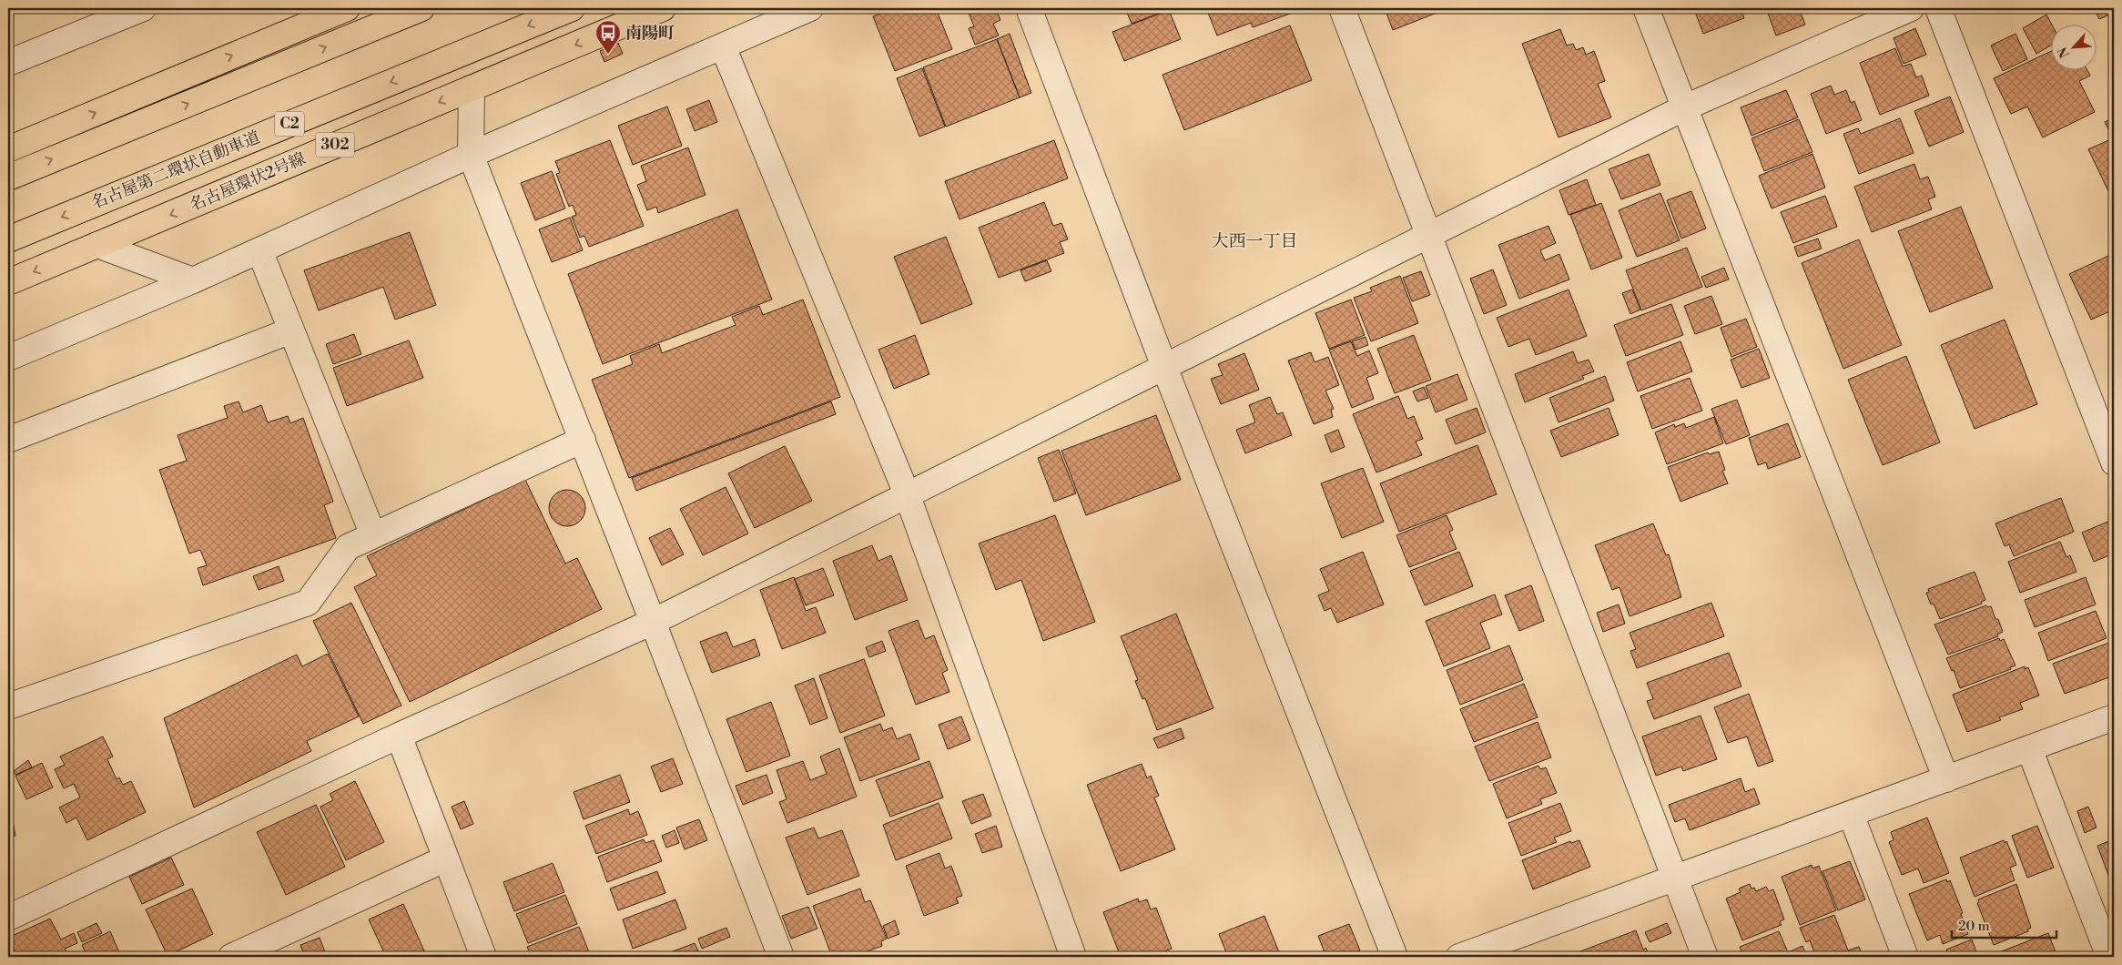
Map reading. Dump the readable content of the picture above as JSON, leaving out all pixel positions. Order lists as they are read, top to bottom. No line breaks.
{"streets":{"highway":["C2","302","名古屋第二環状自動車道","名古屋環状2号線"]},"districts":["大西一丁目"],"places":{"bus stop":["南陽町"]},"scale_bar":"20 m","north":"bottom left"}
